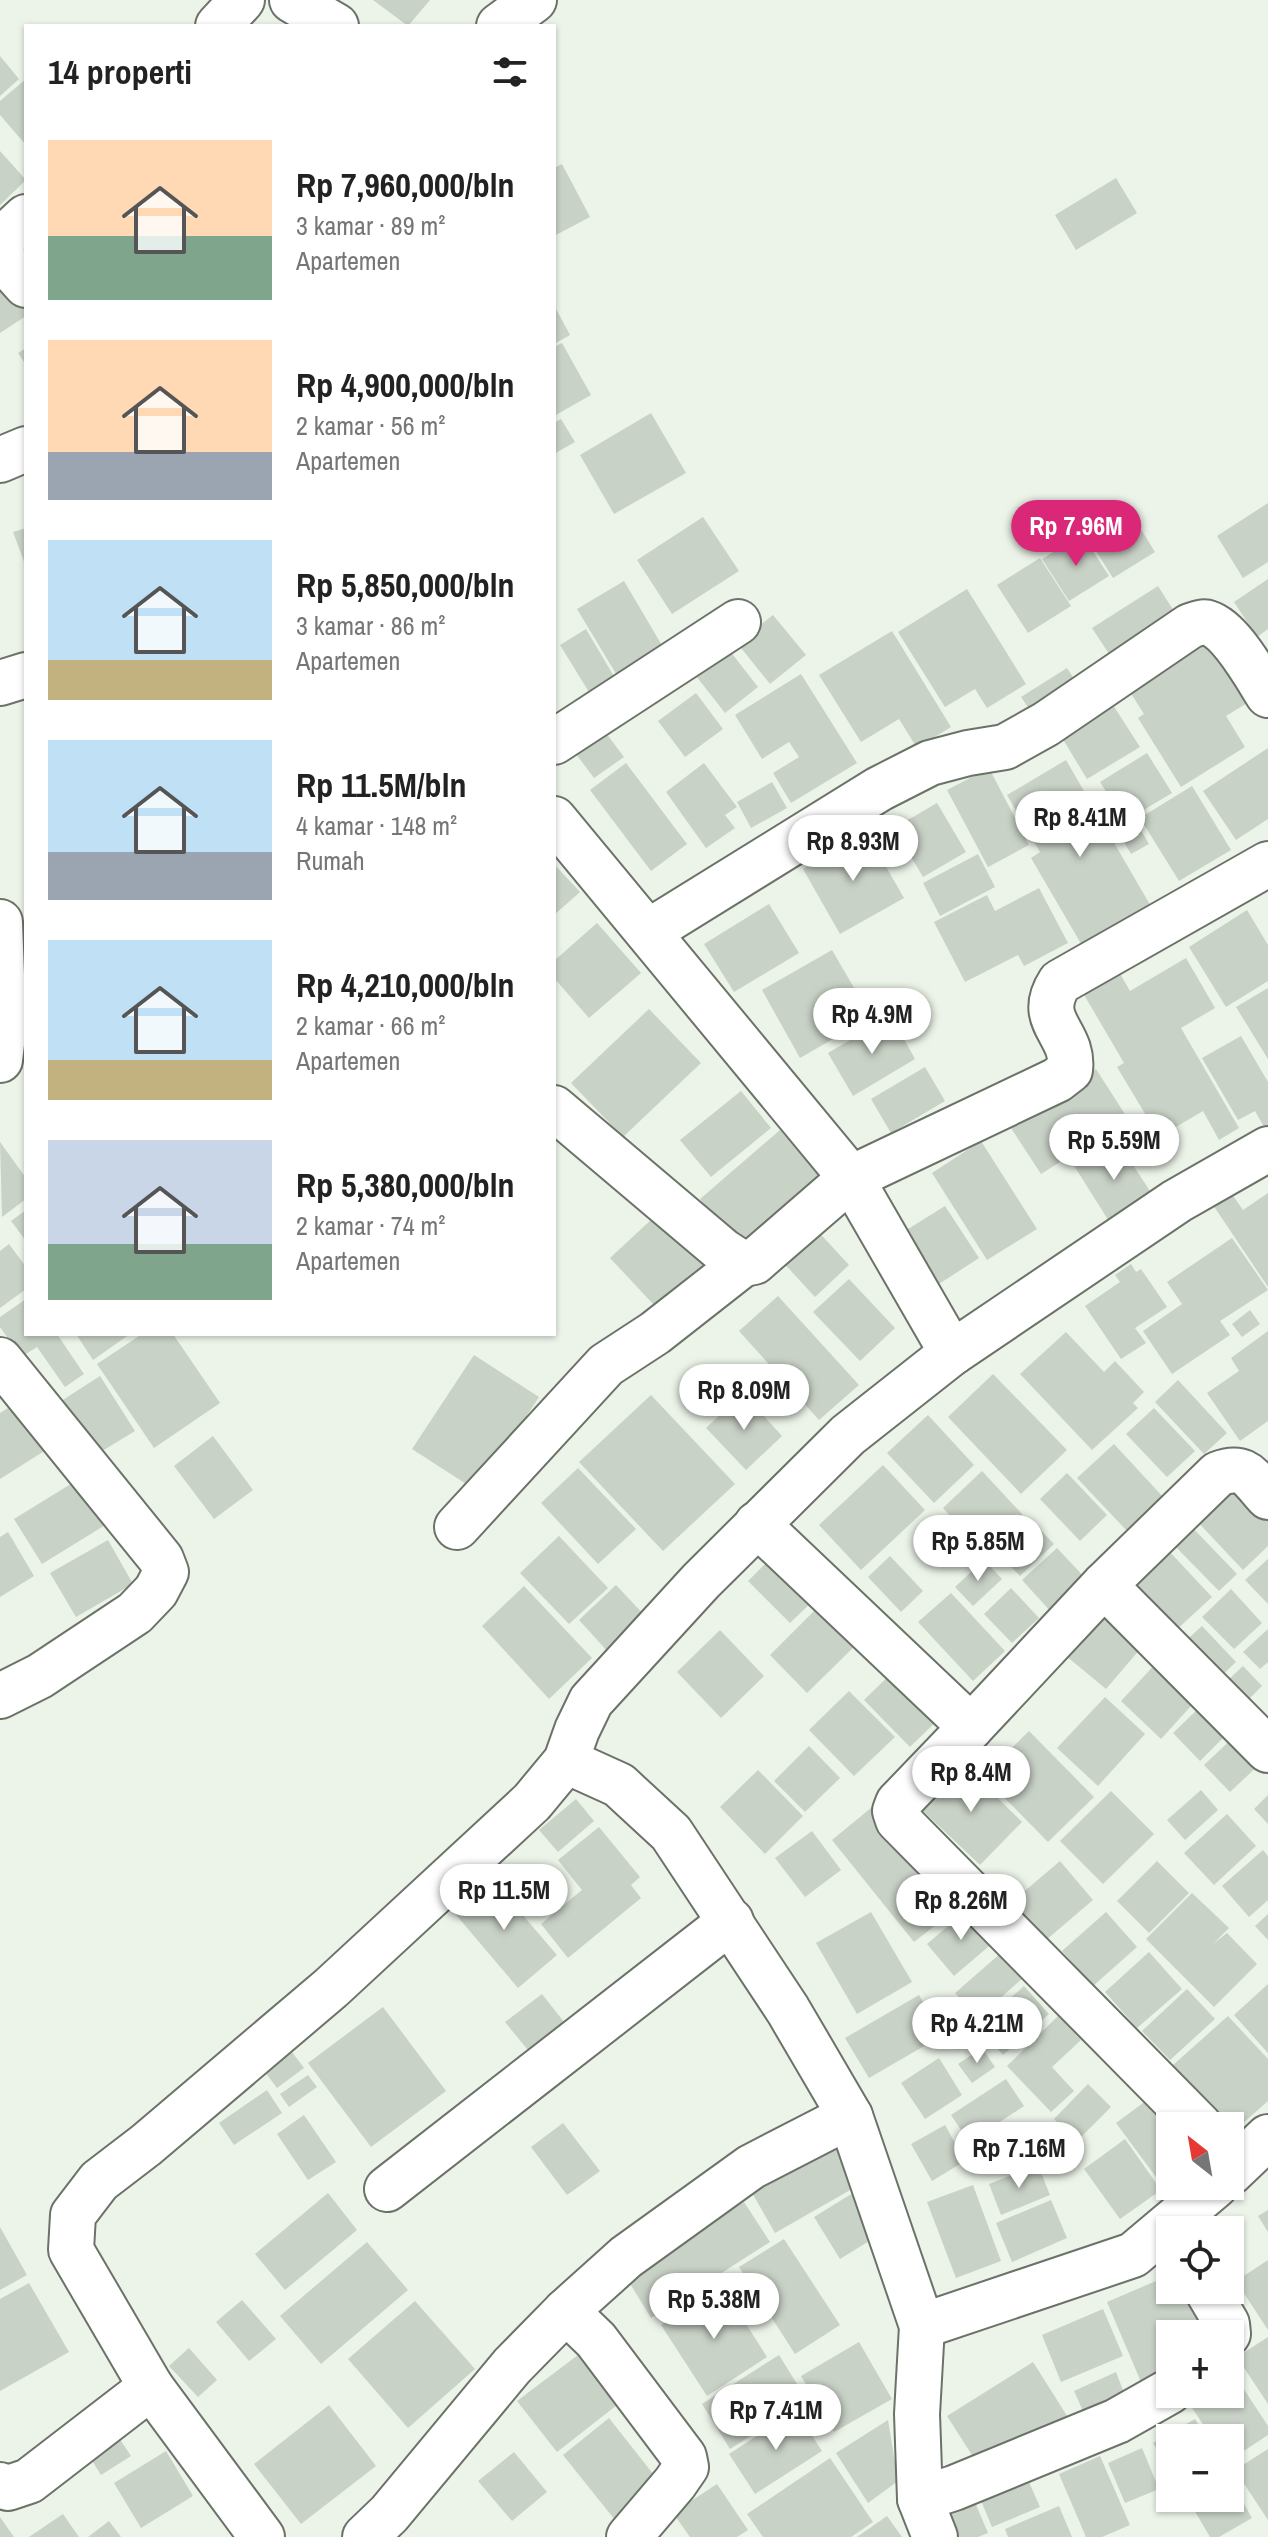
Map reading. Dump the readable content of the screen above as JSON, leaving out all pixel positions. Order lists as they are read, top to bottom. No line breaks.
{"north":"top left","page":{"heading":"14 properti","list":[{"name":"Rp 7,960,000/bln","note":"3 kamar · 89 m² · Apartemen"},{"name":"Rp 4,900,000/bln","note":"2 kamar · 56 m² · Apartemen"},{"name":"Rp 5,850,000/bln","note":"3 kamar · 86 m² · Apartemen"},{"name":"Rp 11.5M/bln","note":"4 kamar · 148 m² · Rumah"},{"name":"Rp 4,210,000/bln","note":"2 kamar · 66 m² · Apartemen"},{"name":"Rp 5,380,000/bln","note":"2 kamar · 74 m² · Apartemen"}],"price":["Rp 7.96M","Rp 8.41M","Rp 8.93M","Rp 4.9M","Rp 5.59M","Rp 8.09M","Rp 5.85M","Rp 8.4M","Rp 11.5M","Rp 8.26M","Rp 4.21M","Rp 7.16M","Rp 5.38M","Rp 7.41M"],"map_buttons":["+","−"]}}
